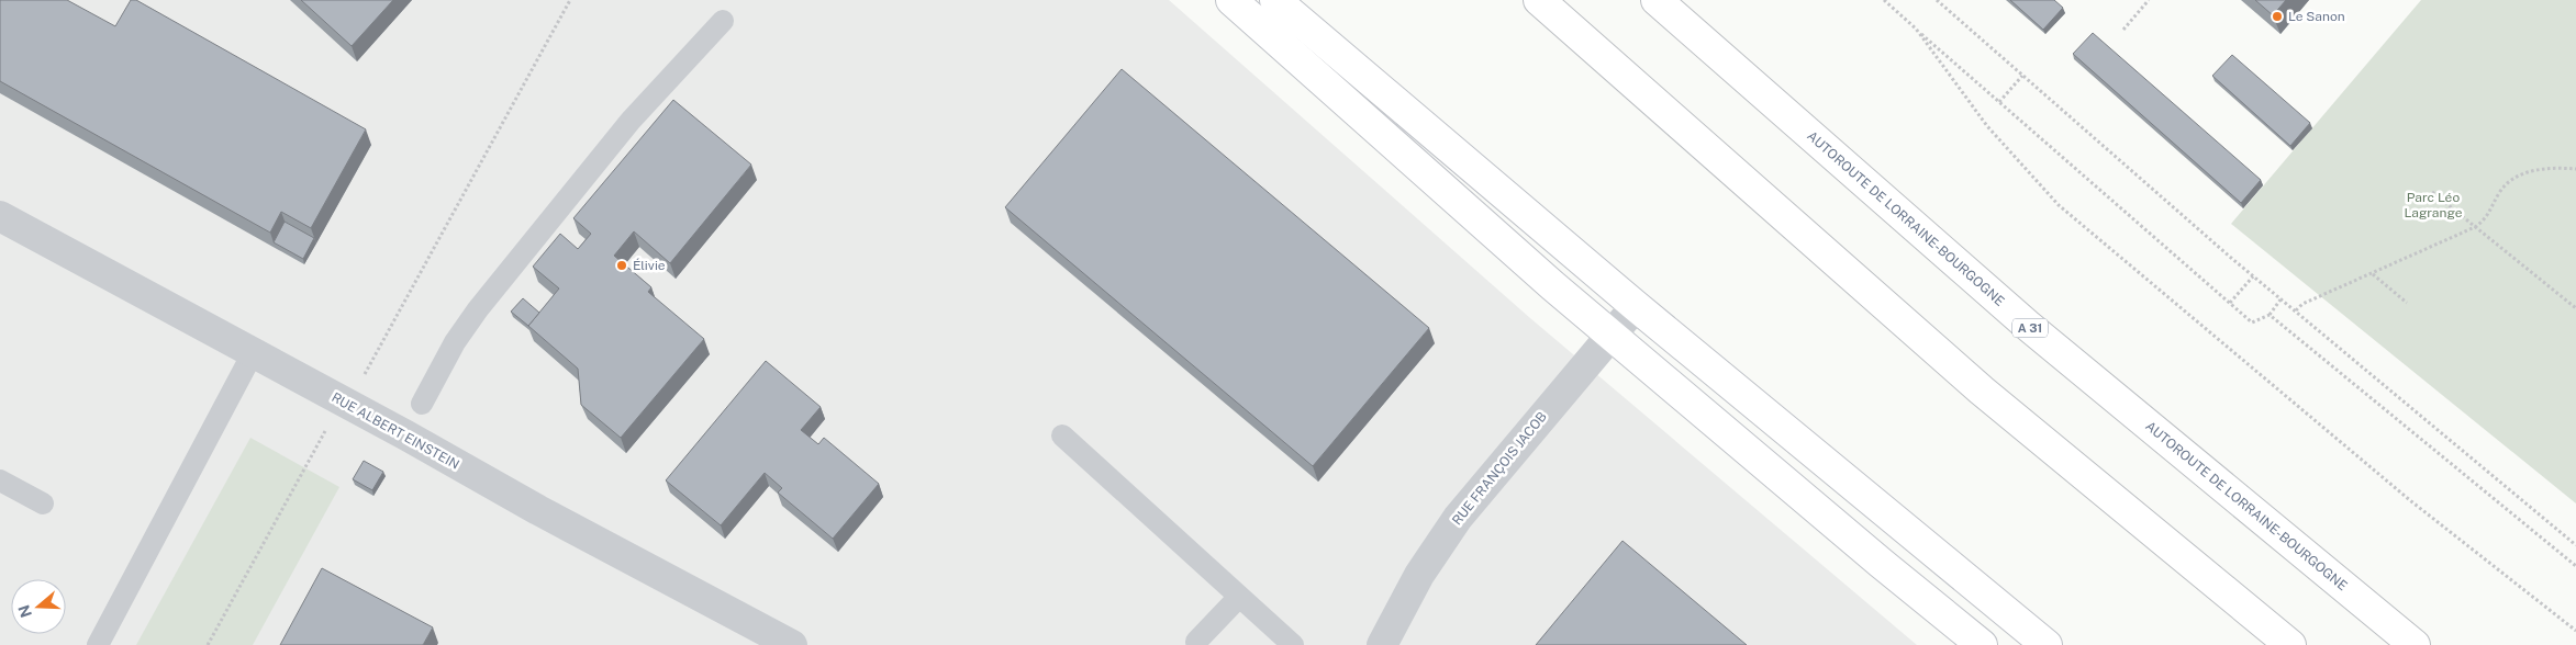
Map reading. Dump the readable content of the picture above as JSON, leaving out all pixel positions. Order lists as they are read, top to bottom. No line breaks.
{"streets":{"main road":["AUTOROUTE DE LORRAINE-BOURGOGNE","A 31"],"street":["RUE ALBERT EINSTEIN","RUE FRANÇOIS JACOB"]},"parks":["Parc Léo Lagrange"],"places":["Le Sanon","Élivie"],"north":"left"}
